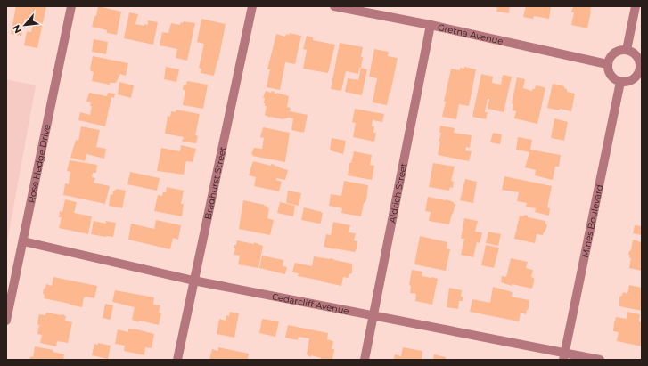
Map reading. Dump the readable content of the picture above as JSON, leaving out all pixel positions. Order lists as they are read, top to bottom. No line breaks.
{"streets":{"street":["Gretna Avenue","Rose Hedge Drive","Bradhurst Street","Aldrich Street","Mines Boulevard","Cedarcliff Avenue"]},"crossings":[["Gretna Avenue","Aldrich Street"],["Gretna Avenue","Mines Boulevard"],["Rose Hedge Drive","Cedarcliff Avenue"],["Bradhurst Street","Cedarcliff Avenue"],["Aldrich Street","Cedarcliff Avenue"],["Mines Boulevard","Cedarcliff Avenue"]],"north":"bottom left"}
